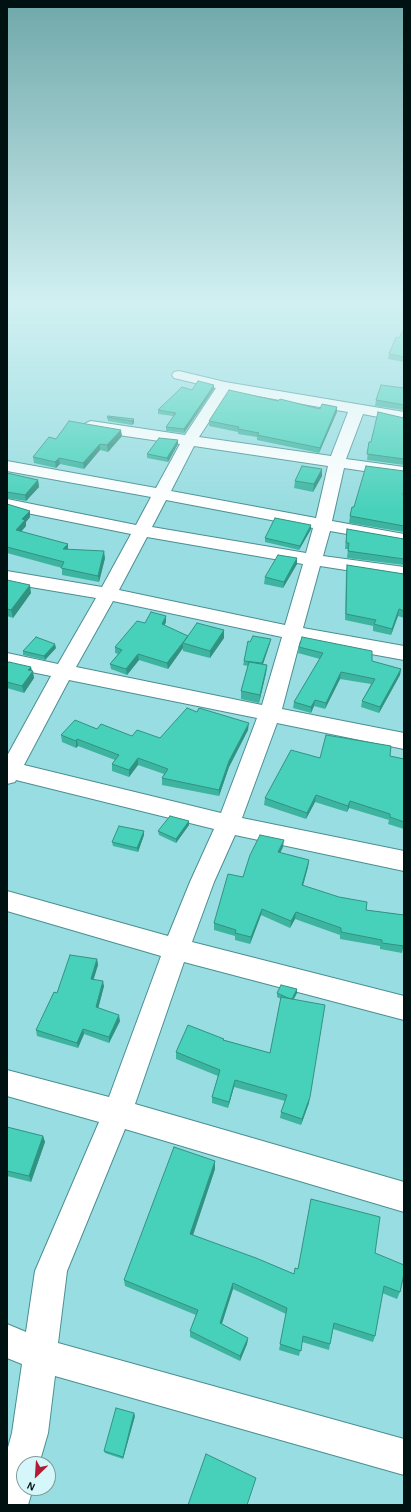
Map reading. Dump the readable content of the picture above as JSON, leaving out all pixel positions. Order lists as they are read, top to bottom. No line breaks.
{"north":"bottom left"}
